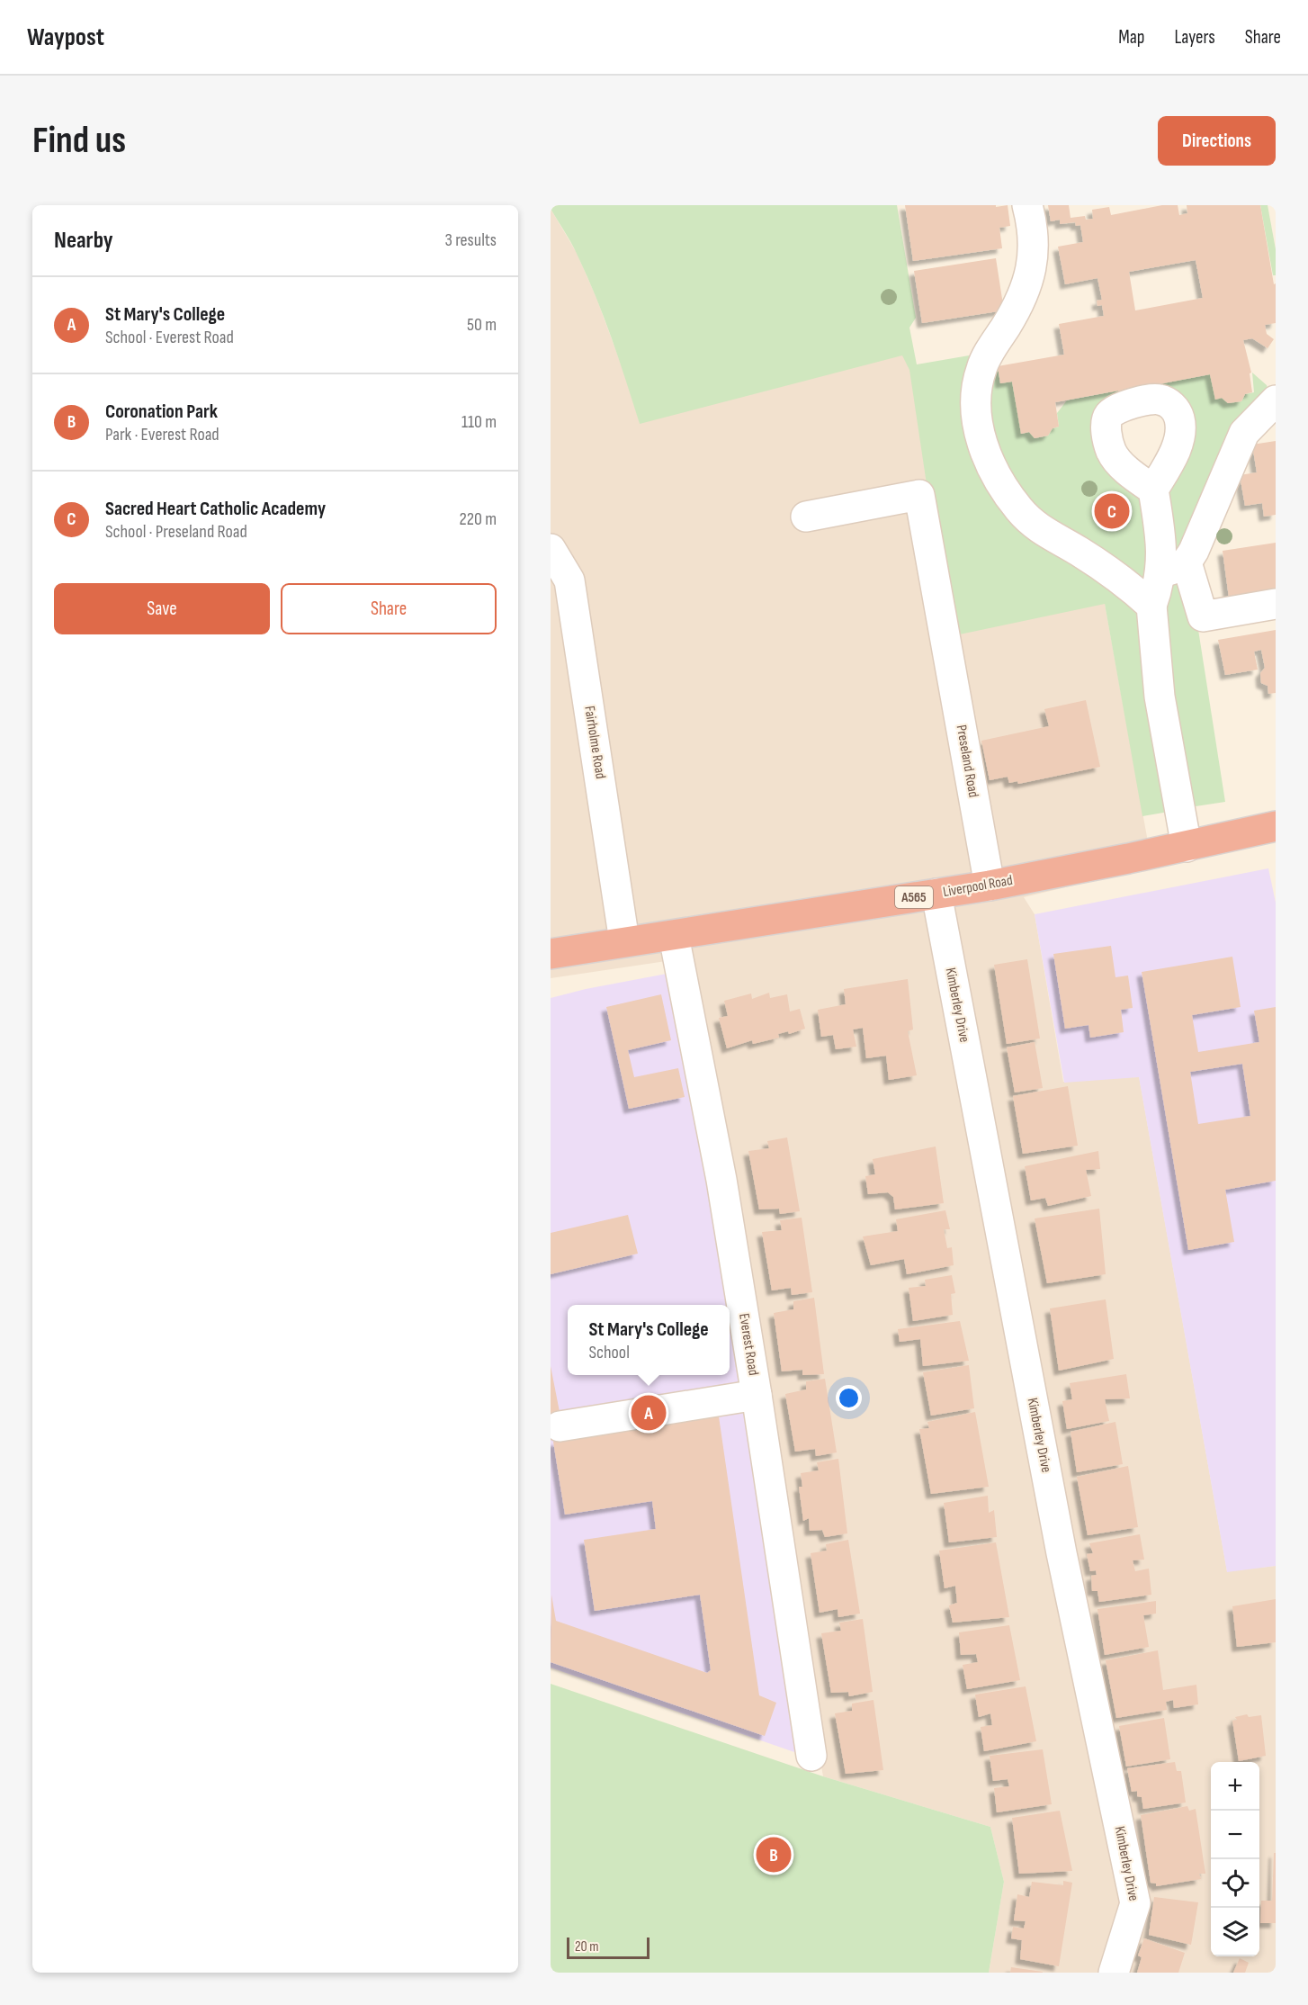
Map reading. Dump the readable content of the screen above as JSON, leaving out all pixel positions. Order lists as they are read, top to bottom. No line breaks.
{"streets":{"highway":["Liverpool Road","A565"],"street":["Fairholme Road","Preseland Road","Kimberley Drive","Everest Road"]},"crossings":[["Fairholme Road","Liverpool Road"],["Preseland Road","Liverpool Road"],["Liverpool Road","Kimberley Drive"],["Liverpool Road","Everest Road"]],"scale_bar":"20 m","page":{"header":"Waypost","nav":["Map","Layers","Share"],"buttons":["Directions",["Save","Share"]],"title":"Find us","heading":["Nearby","3 results"],"list":[{"mark":"A","name":"St Mary's College","note":"School · Everest Road","value":"50 m"},{"mark":"B","name":"Coronation Park","note":"Park · Everest Road","value":"110 m"},{"mark":"C","name":"Sacred Heart Catholic Academy","note":"School · Preseland Road","value":"220 m"}],"pins":["C","A","B"],"popup":["St Mary's College","School"],"map_buttons":["+","−"],"scale":"20 m"}}
